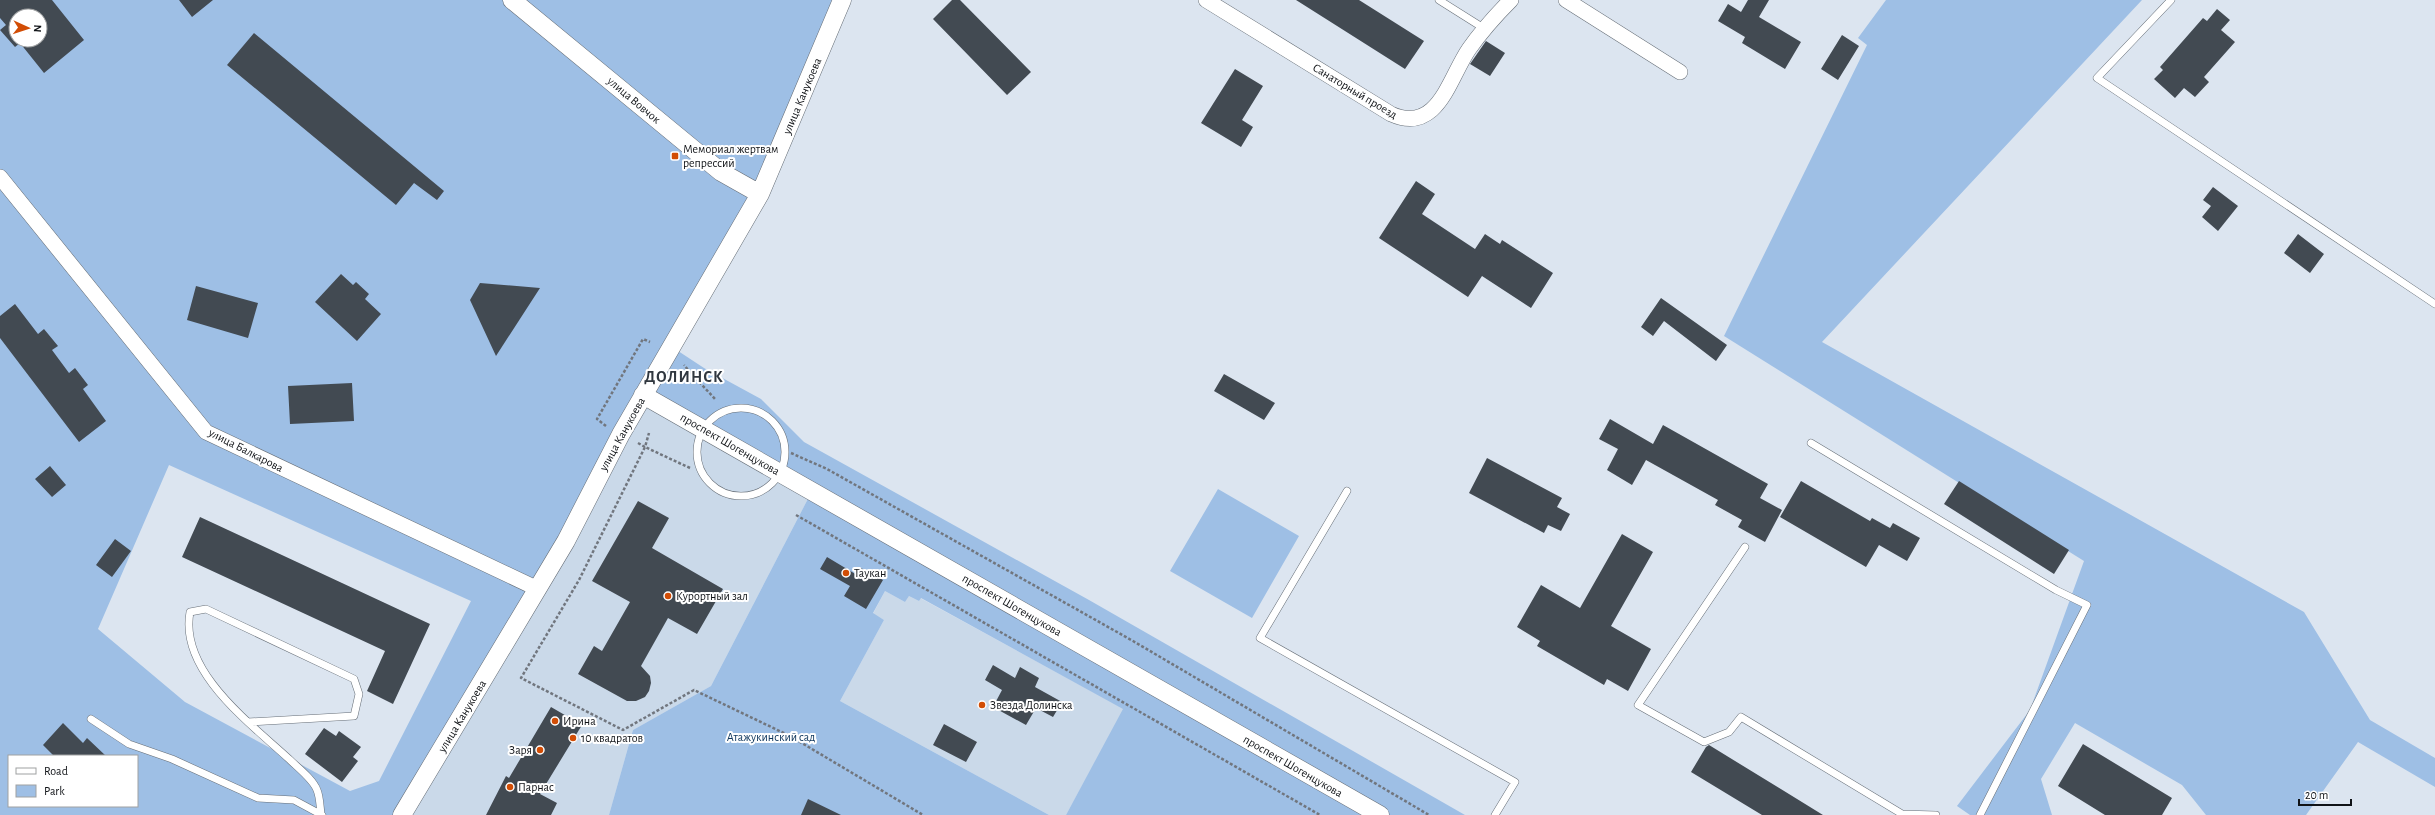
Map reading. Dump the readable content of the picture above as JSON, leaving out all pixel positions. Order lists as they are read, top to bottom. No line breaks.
{"streets":{"street":["Санаторный проезд","улица Канукоева","улица Вовчок","проспект Шогенцукова","улица Балкарова"]},"crossings":[["улица Канукоева","улица Вовчок"],["улица Канукоева","проспект Шогенцукова"],["улица Канукоева","улица Балкарова"]],"districts":["ДОЛИНСК"],"parks":["Атажукинский сад"],"places":{"transit":["Мемориал жертвам репрессий"],"other":["Таукан","Курортный зал","Звезда Долинска","Ирина","10 квадратов","Заря","Парнас"]},"legend":["Road","Park"],"scale_bar":"20 m","north":"right"}
